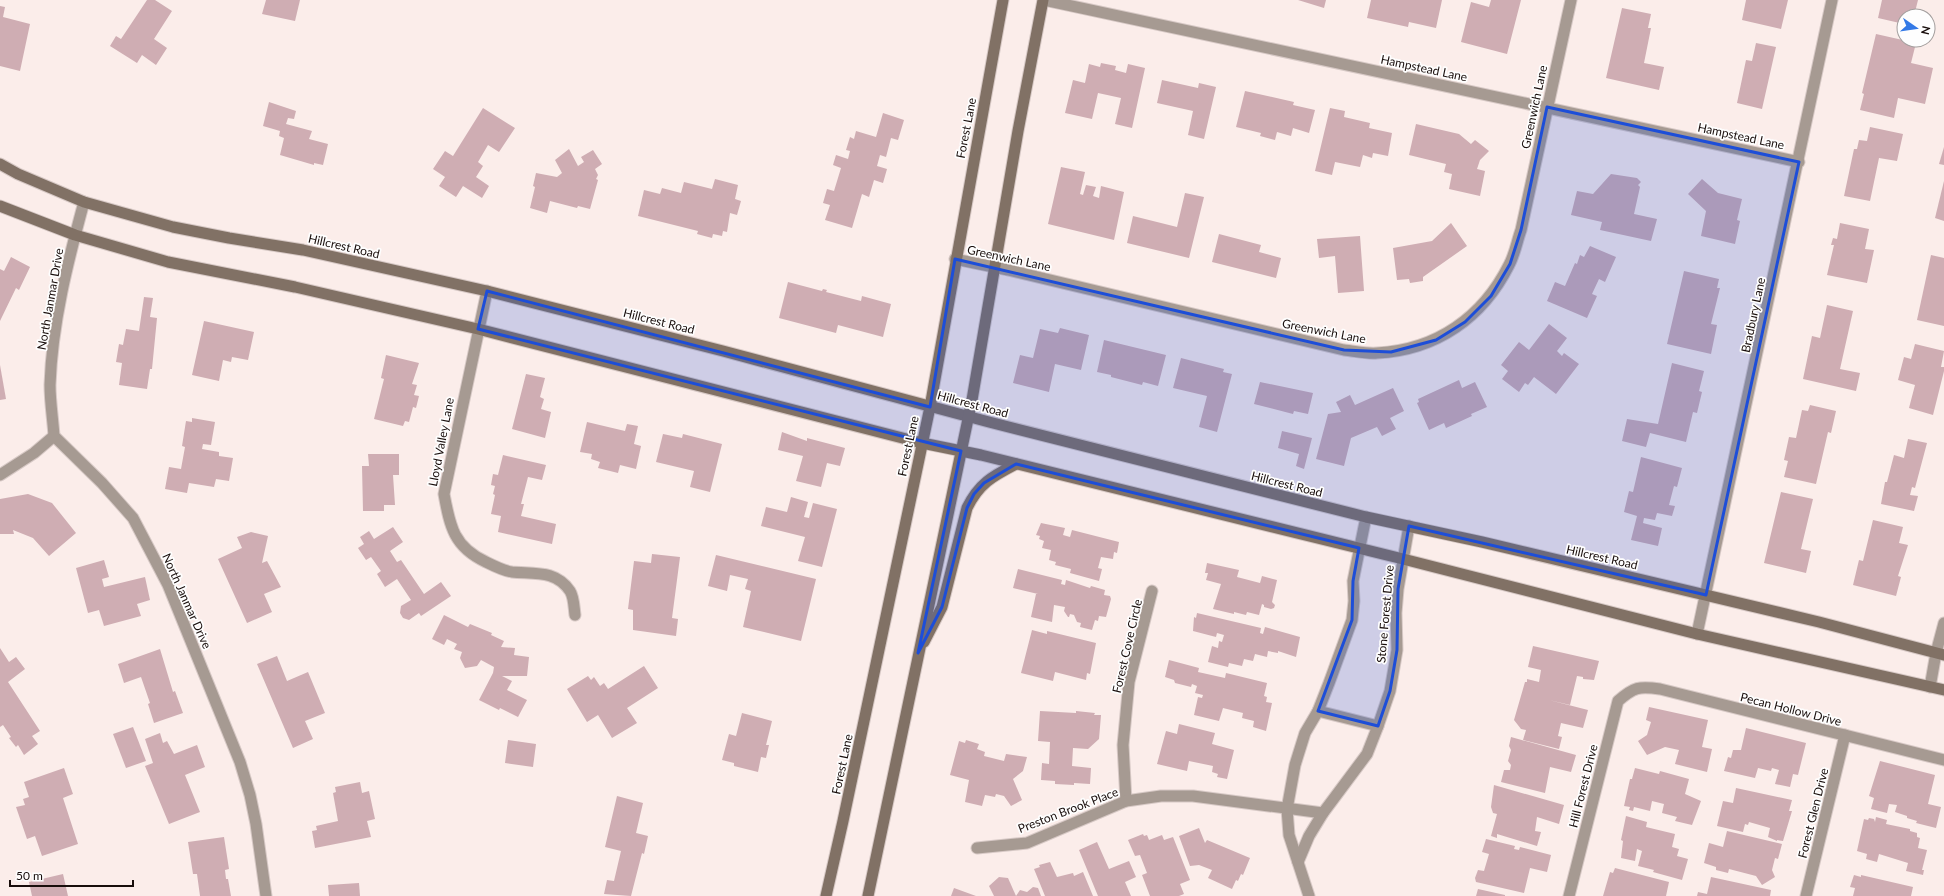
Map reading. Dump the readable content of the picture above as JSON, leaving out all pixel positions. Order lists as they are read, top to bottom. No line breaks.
{"streets":{"main road":["Forest Lane","Hillcrest Road"],"street":["Hampstead Lane","Greenwich Lane","North Janmar Drive","Bradbury Lane","Lloyd Valley Lane","Stone Forest Drive","Forest Cove Circle","Pecan Hollow Drive","Hill Forest Drive","Preston Brook Place","Forest Glen Drive"]},"crossings":[["Hampstead Lane","Greenwich Lane"],["Hampstead Lane","Bradbury Lane"],["Greenwich Lane","Forest Lane"],["Forest Lane","Hillcrest Road"],["Hillcrest Road","North Janmar Drive"],["Hillcrest Road","Bradbury Lane"],["Hillcrest Road","Lloyd Valley Lane"],["Hillcrest Road","Stone Forest Drive"],["Forest Cove Circle","Preston Brook Place"],["Pecan Hollow Drive","Hill Forest Drive"],["Pecan Hollow Drive","Forest Glen Drive"]],"scale_bar":"50 m","north":"right"}
